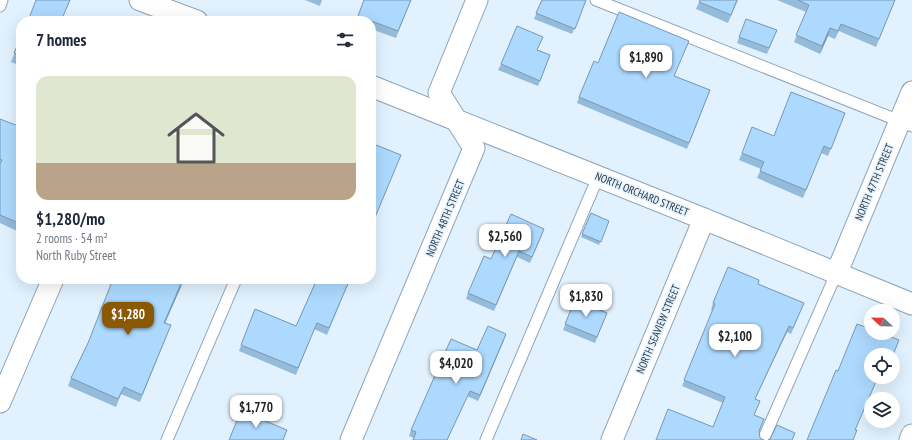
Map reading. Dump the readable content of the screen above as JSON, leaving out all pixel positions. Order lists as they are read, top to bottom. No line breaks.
{"streets":{"street":["NORTH 47TH STREET","NORTH ORCHARD STREET","NORTH 48TH STREET","NORTH SEAVIEW STREET"]},"crossings":[["NORTH 47TH STREET","NORTH ORCHARD STREET"],["NORTH ORCHARD STREET","NORTH 48TH STREET"],["NORTH ORCHARD STREET","NORTH SEAVIEW STREET"]],"north":"left","page":{"heading":"7 homes","price":["$1,890","$2,560","$1,830","$1,280","$2,100","$4,020","$1,770"],"list":[{"name":"$1,280/mo","note":"2 rooms · 54 m² · North Ruby Street"}]}}
